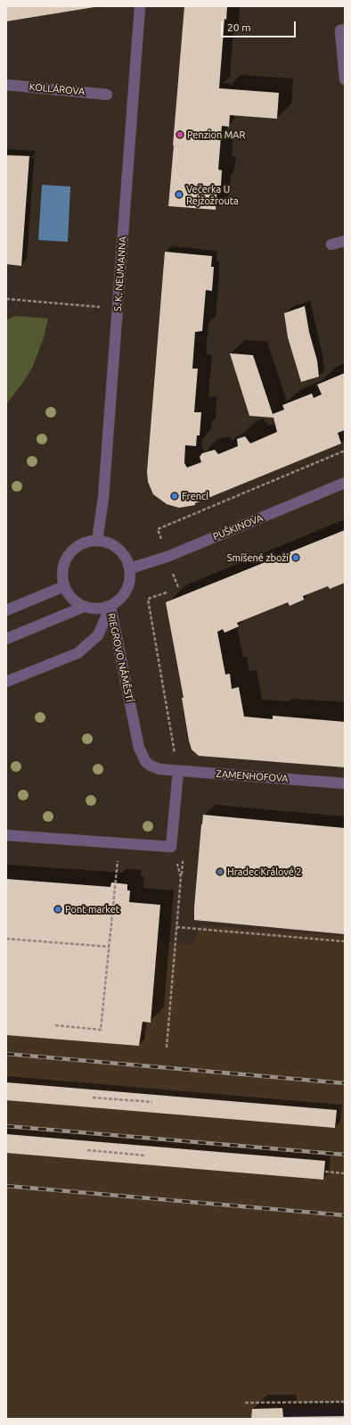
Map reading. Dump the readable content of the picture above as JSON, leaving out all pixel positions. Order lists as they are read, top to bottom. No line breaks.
{"streets":{"street":["KOLLÁROVA","S. K. NEUMANNA","PUŠKINOVA","RIEGROVO NÁMĚSTÍ","ZAMENHOFOVA"]},"crossings":[["S. K. NEUMANNA","PUŠKINOVA"],["S. K. NEUMANNA","RIEGROVO NÁMĚSTÍ"],["PUŠKINOVA","RIEGROVO NÁMĚSTÍ"],["RIEGROVO NÁMĚSTÍ","ZAMENHOFOVA"]],"places":["Penzion MAR","Večerka U Rejžožrouta","Frencl","Smíšené zboží","Hradec Králové 2","Pont market"],"scale_bar":"20 m"}
